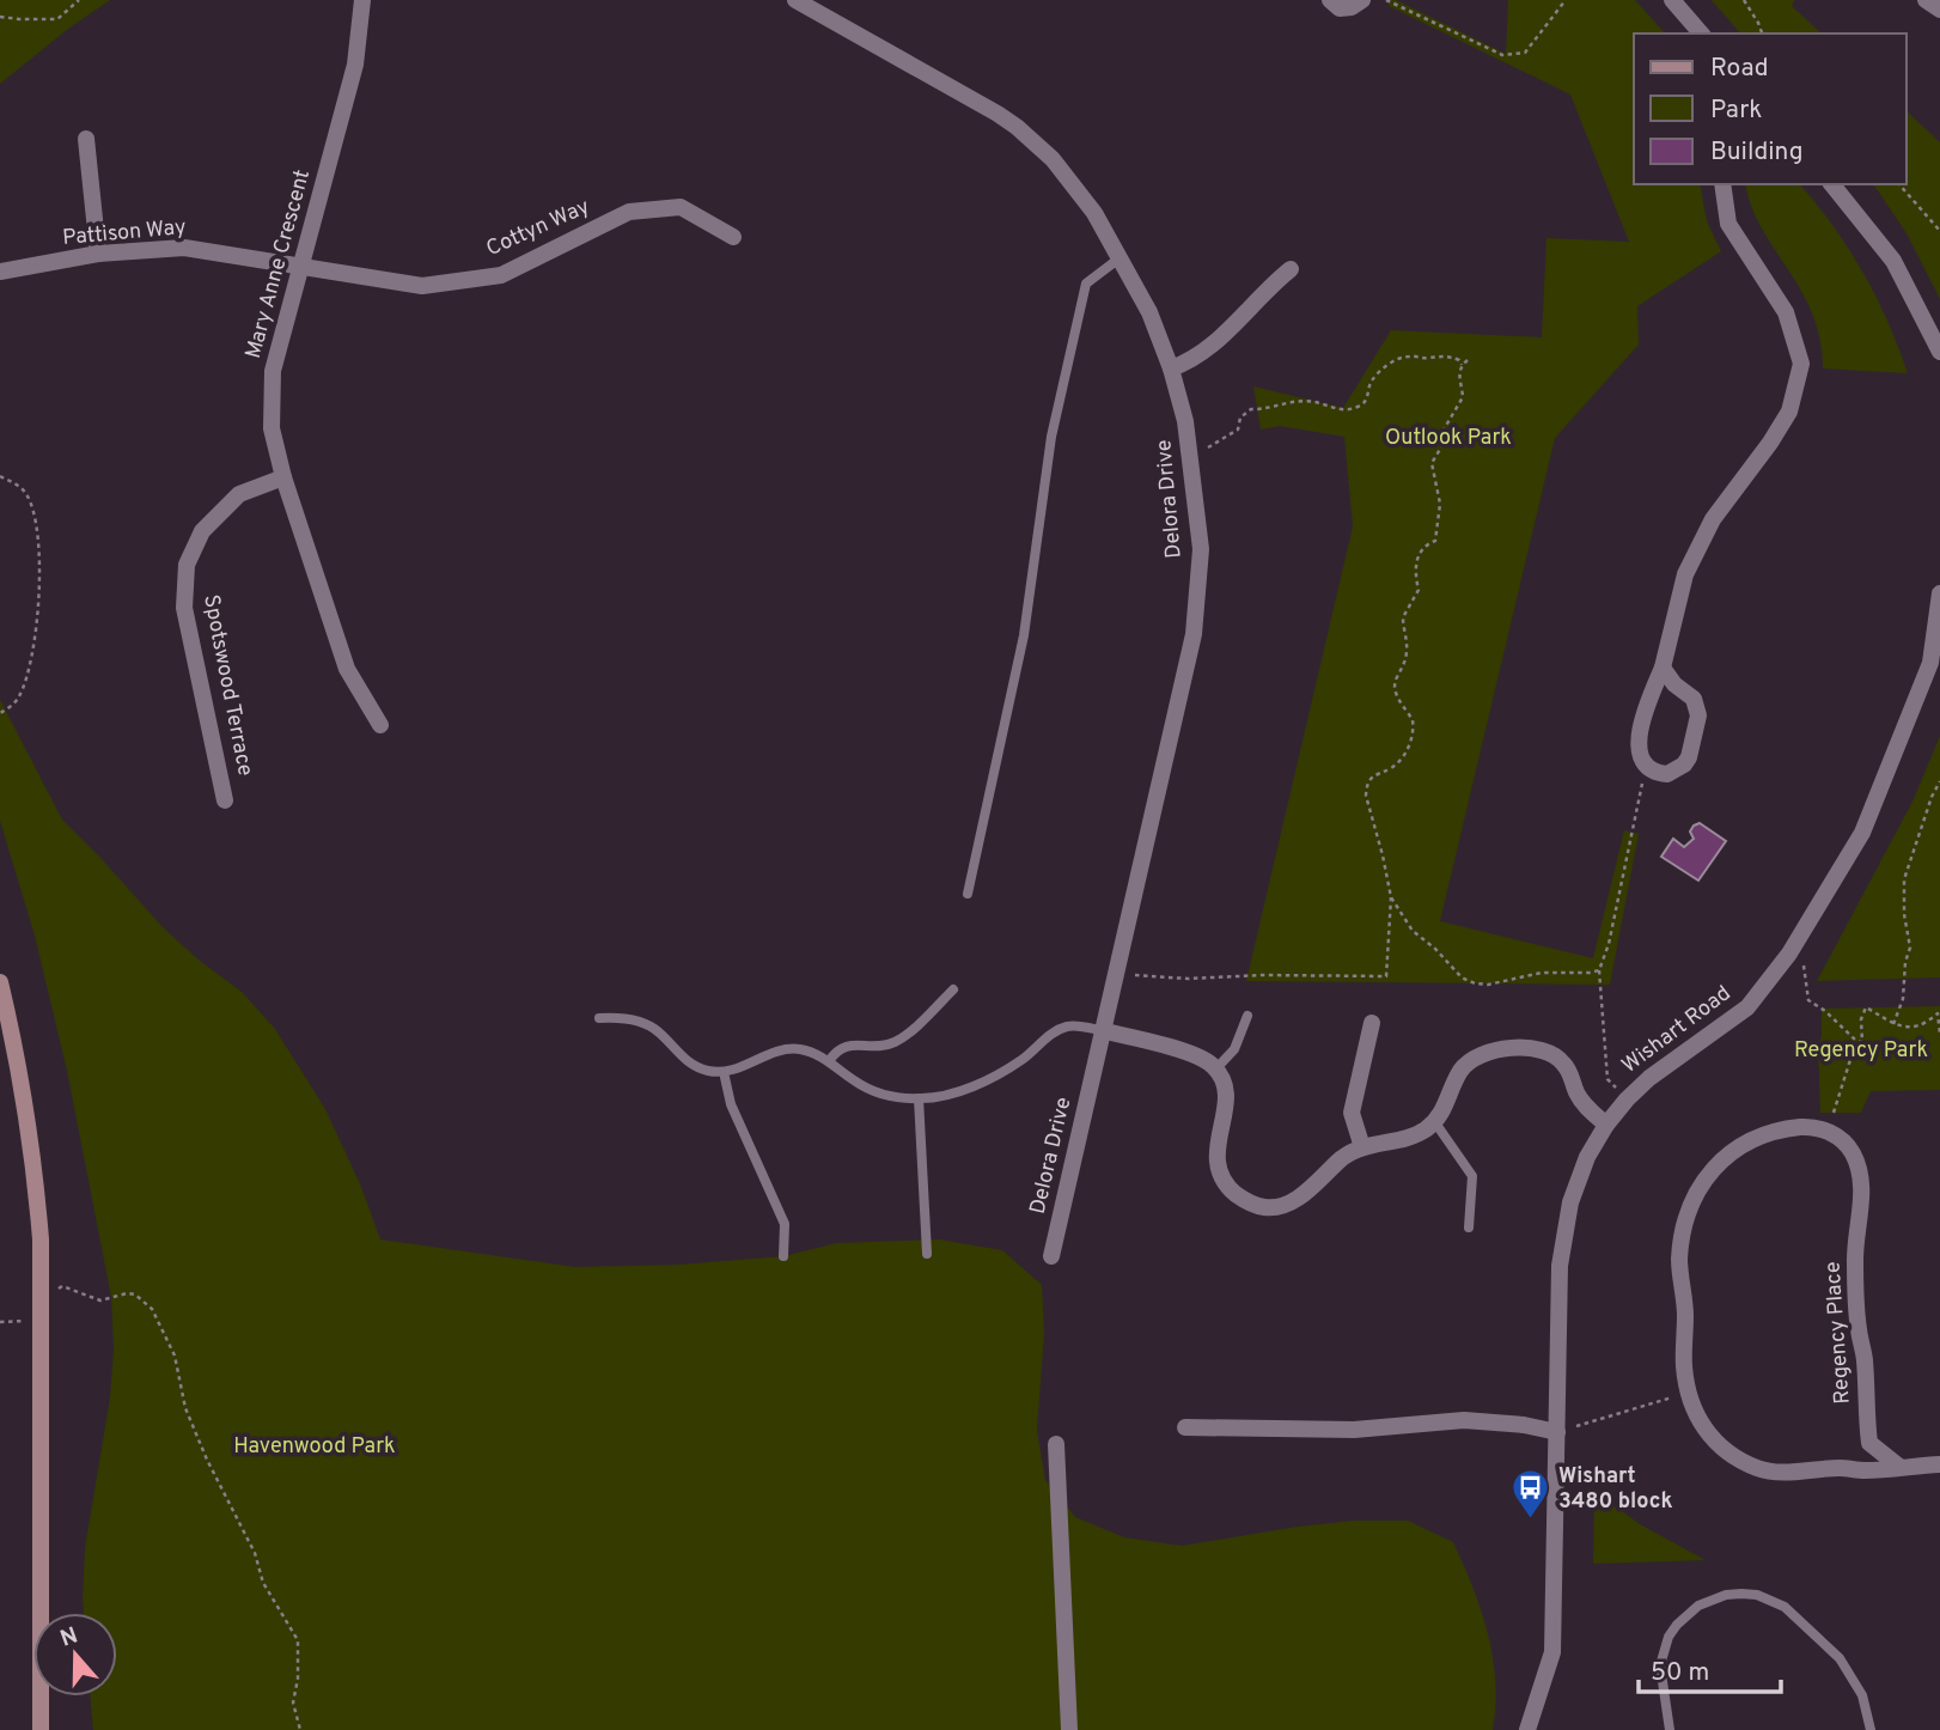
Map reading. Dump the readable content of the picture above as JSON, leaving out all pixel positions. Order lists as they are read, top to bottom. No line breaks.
{"streets":{"street":["Cottyn Way","Pattison Way","Mary Anne Crescent","Delora Drive","Spotswood Terrace","Wishart Road","Regency Place"]},"crossings":[["Cottyn Way","Pattison Way"],["Cottyn Way","Mary Anne Crescent"],["Pattison Way","Mary Anne Crescent"],["Mary Anne Crescent","Spotswood Terrace"]],"parks":["Outlook Park","Regency Park","Havenwood Park"],"places":{"bus stop":["Wishart 3480 block"]},"legend":["Road","Park","Building"],"scale_bar":"50 m","north":"top"}
